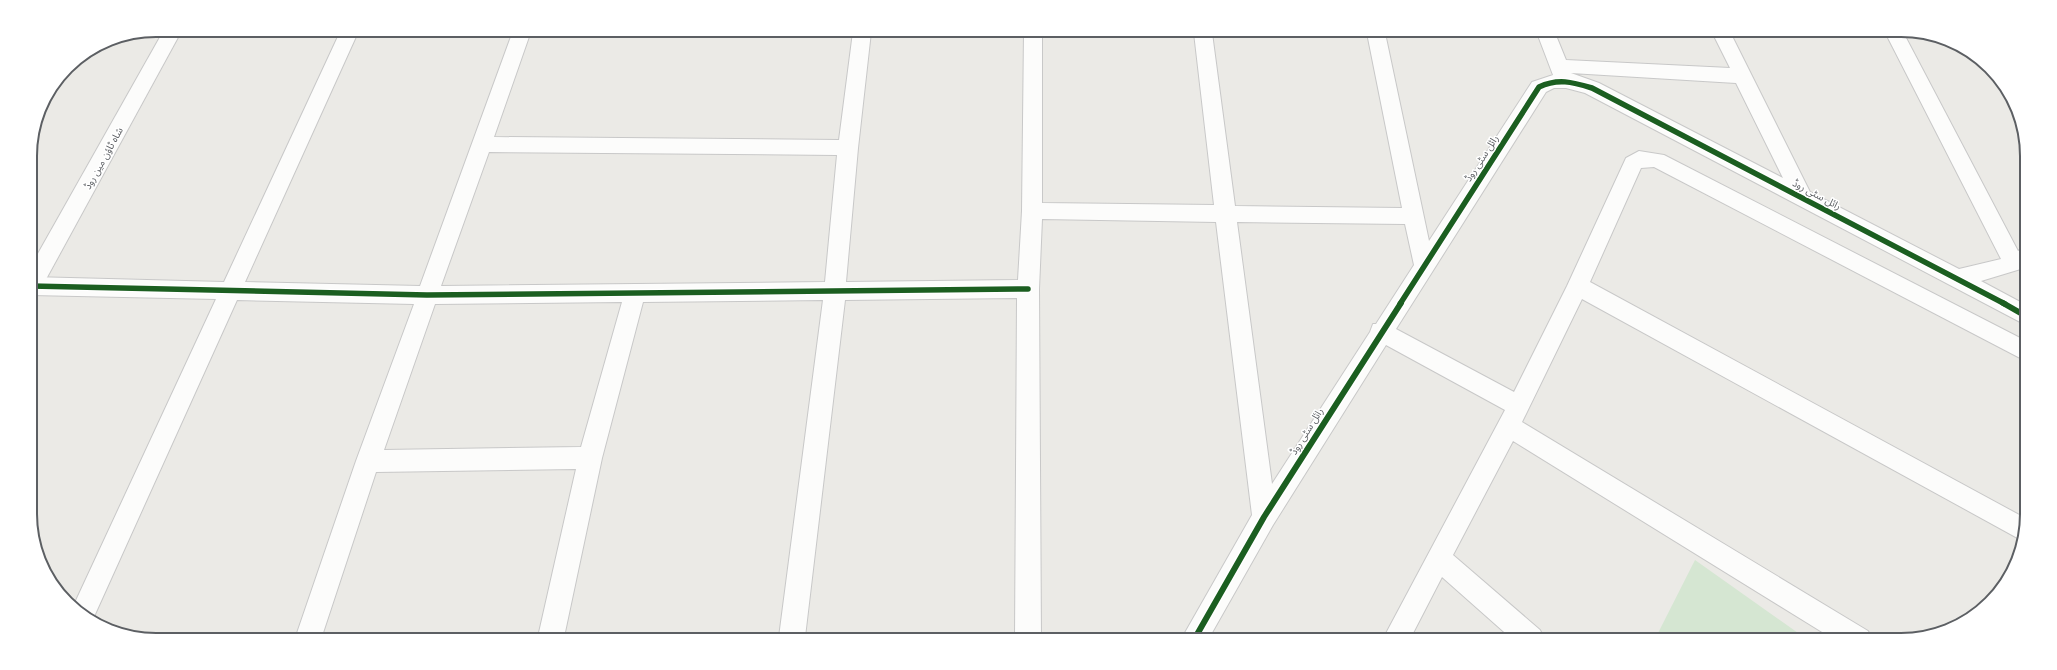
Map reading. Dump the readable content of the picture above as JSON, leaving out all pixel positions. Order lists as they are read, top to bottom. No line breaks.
{"streets":{"street":["شاہ ٹاؤن مین روڈ","رائل سٹی روڈ"]}}
